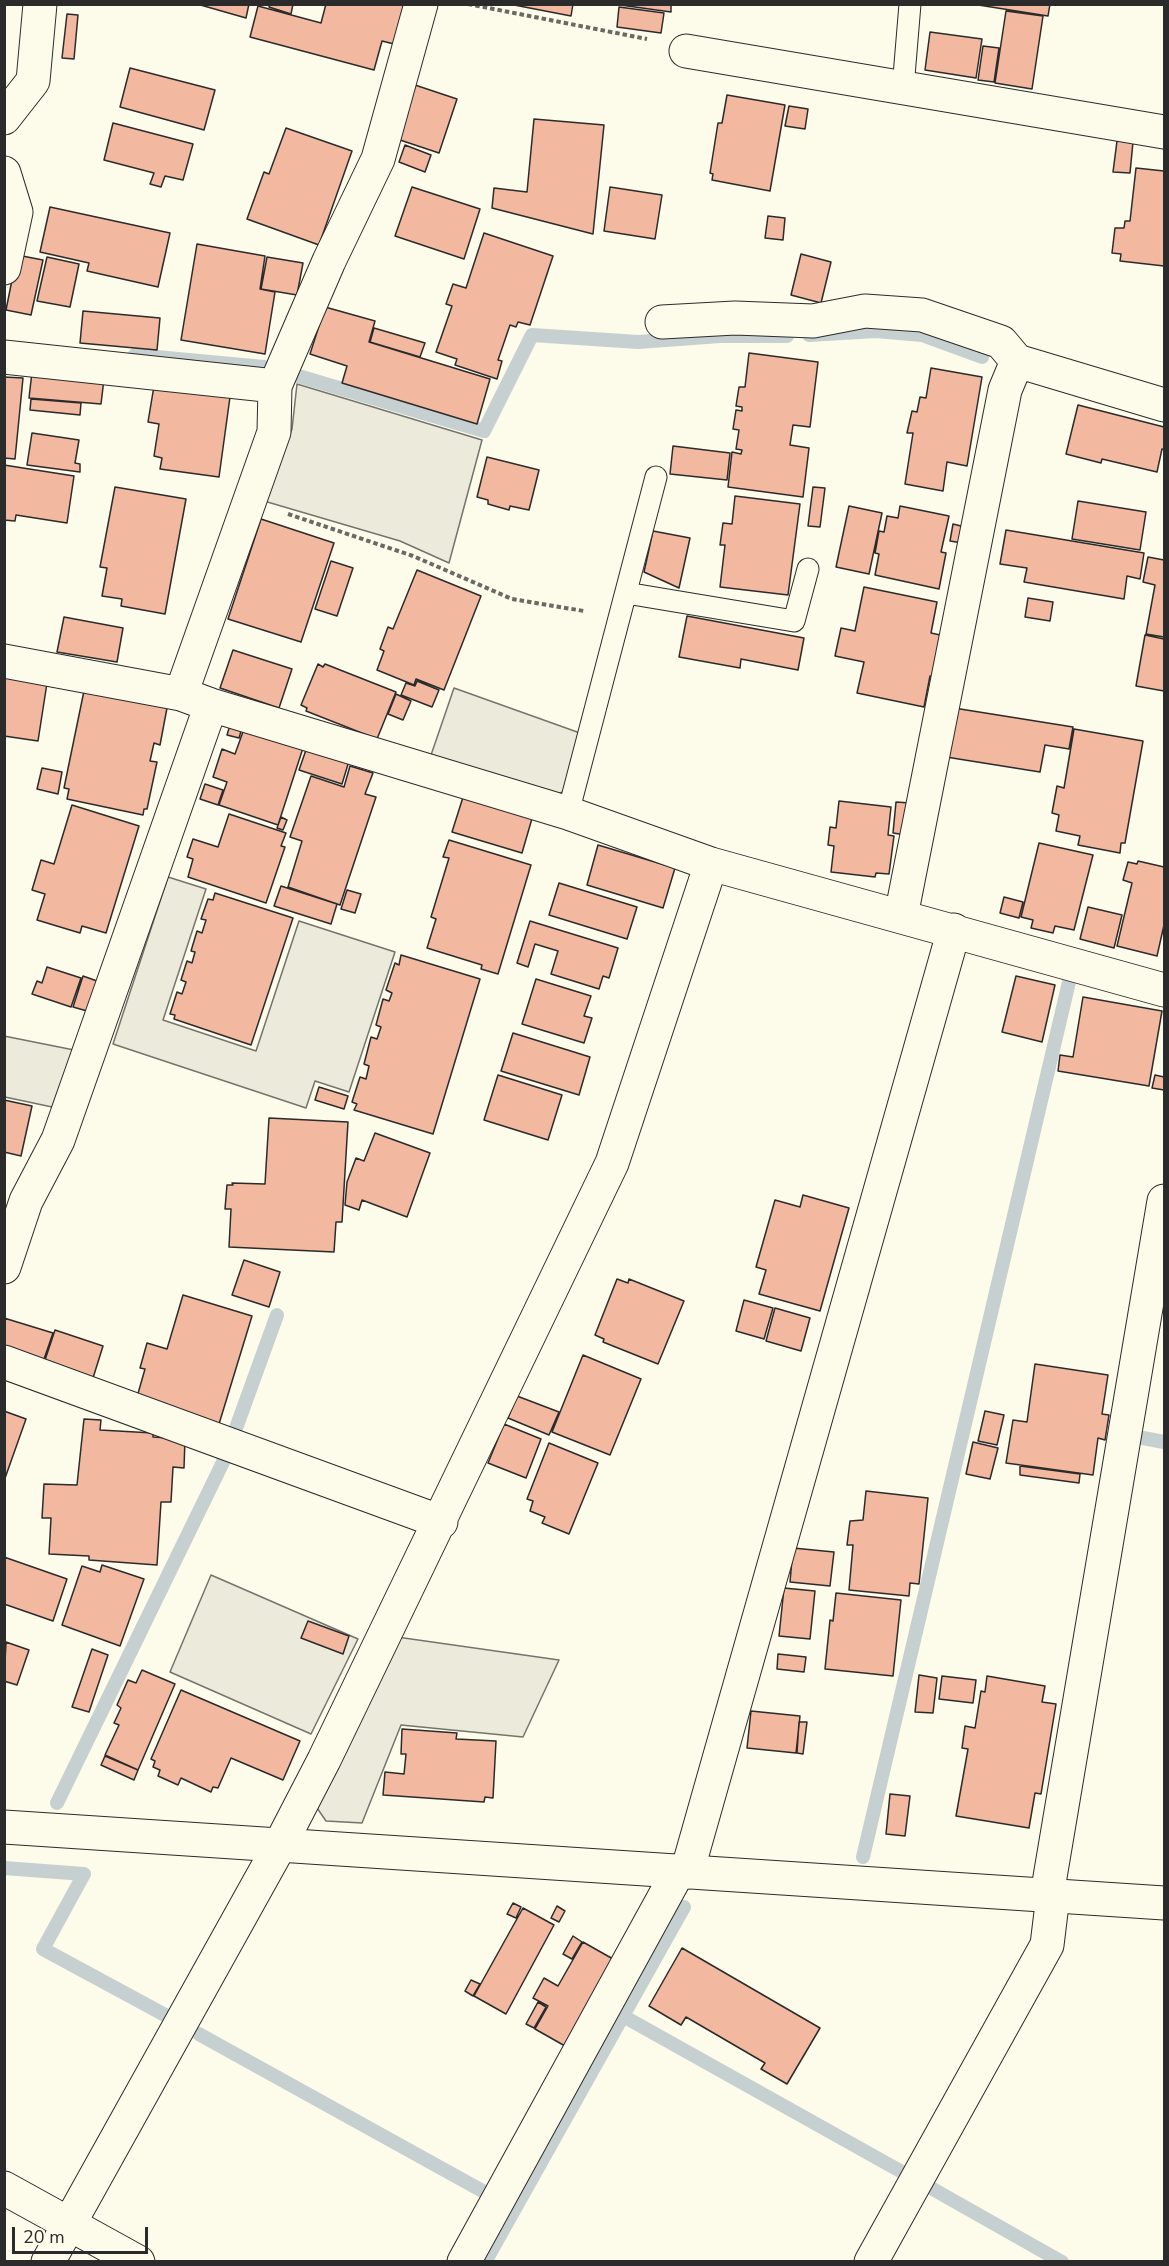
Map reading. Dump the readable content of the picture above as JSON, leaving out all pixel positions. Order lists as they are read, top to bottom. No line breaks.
{"scale_bar":"20 m"}
